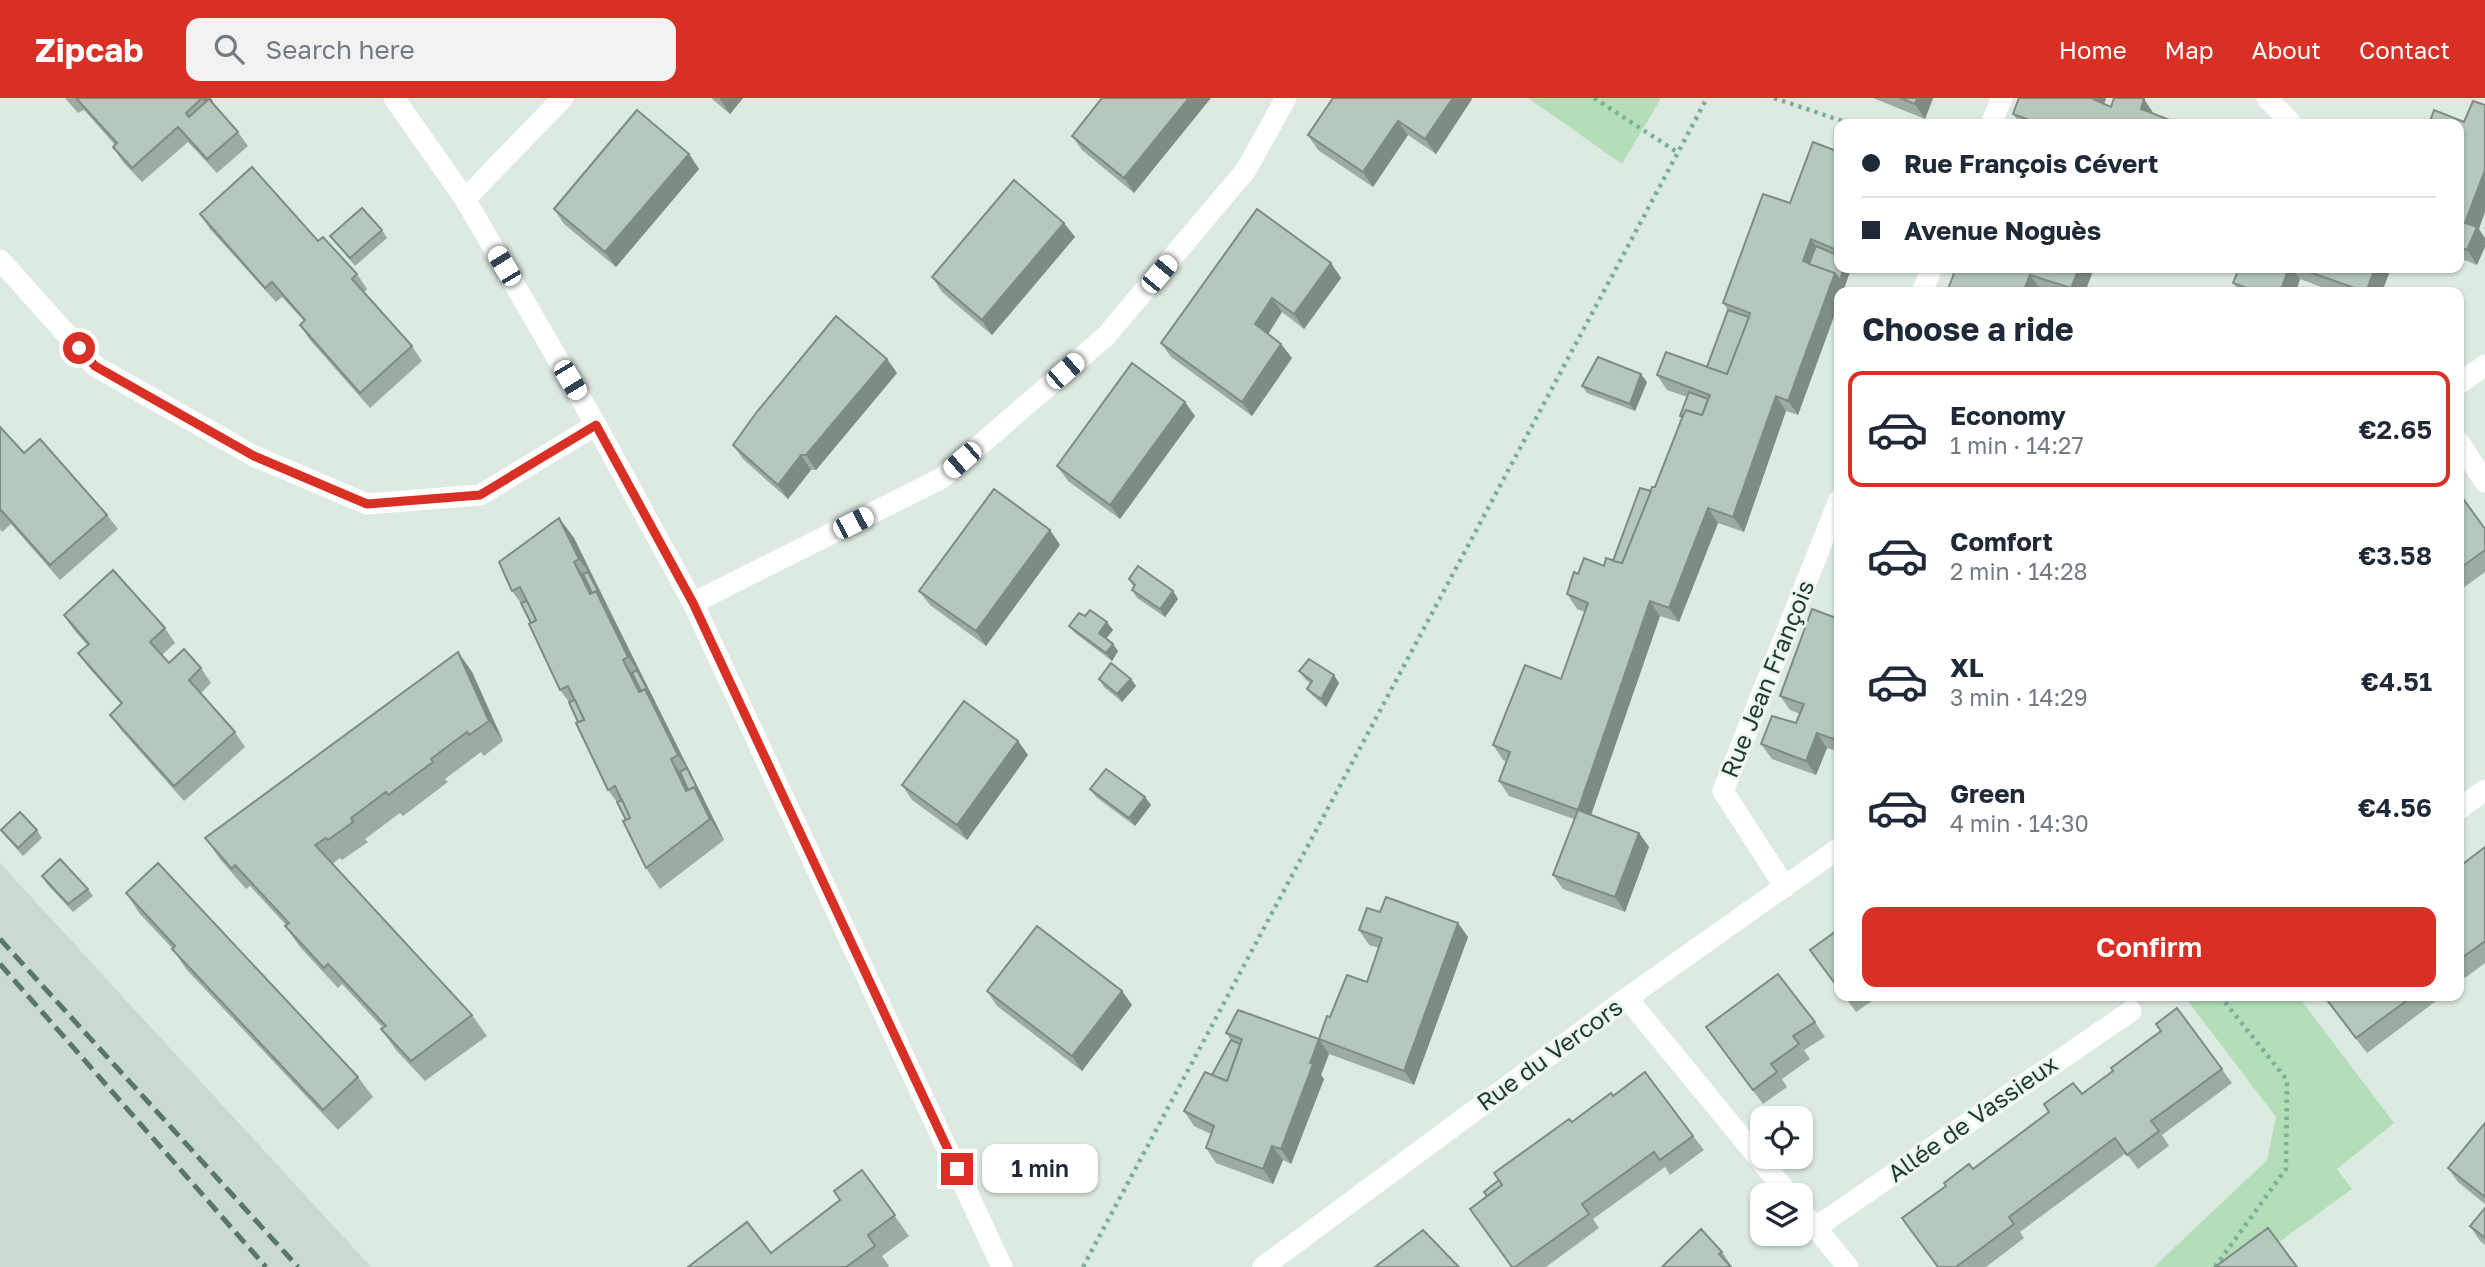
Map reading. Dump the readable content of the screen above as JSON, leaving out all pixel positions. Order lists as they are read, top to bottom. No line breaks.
{"streets":{"street":["Rue Jean François","Rue du Vercors","Allée de Vassieux"]},"crossings":[["Rue Jean François","Rue du Vercors"]],"page":{"header":"Zipcab","search":"Search here","nav":["Home","Map","About","Contact"],"banner":["Rue François Cévert","Avenue Noguès"],"heading":"Choose a ride","list":[{"name":"Economy","note":"1 min · 14:27","value":"€2.65"},{"name":"Comfort","note":"2 min · 14:28","value":"€3.58"},{"name":"XL","note":"3 min · 14:29","value":"€4.51"},{"name":"Green","note":"4 min · 14:30","value":"€4.56"}],"buttons":"Confirm","bubble":"1 min"}}
